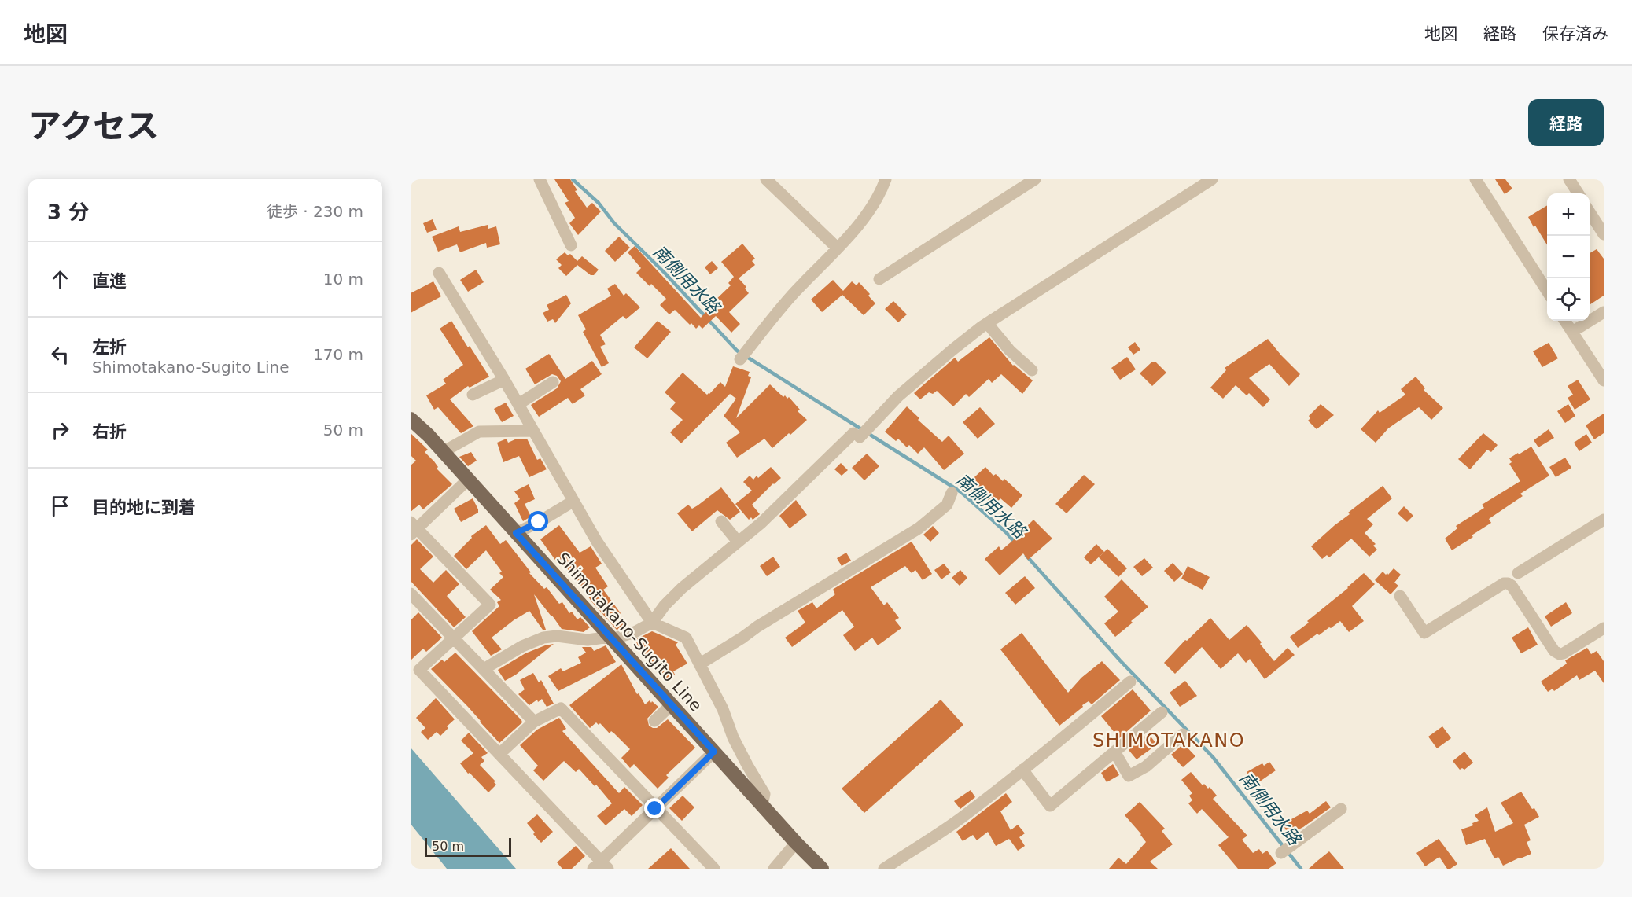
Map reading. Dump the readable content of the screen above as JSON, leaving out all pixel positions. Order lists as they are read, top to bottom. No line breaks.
{"streets":{"main road":["Shimotakano-Sugito Line"]},"districts":["SHIMOTAKANO"],"water":["南側用水路"],"scale_bar":"50 m","page":{"header":"地図","nav":["地図","経路","保存済み"],"title":"アクセス","buttons":"経路","heading":["3 分","徒歩 · 230 m"],"map_buttons":["+","−"],"list":[["直進","10 m"],["左折","Shimotakano-Sugito Line","170 m"],["右折","50 m"],"目的地に到着"],"scale":"50 m"}}
